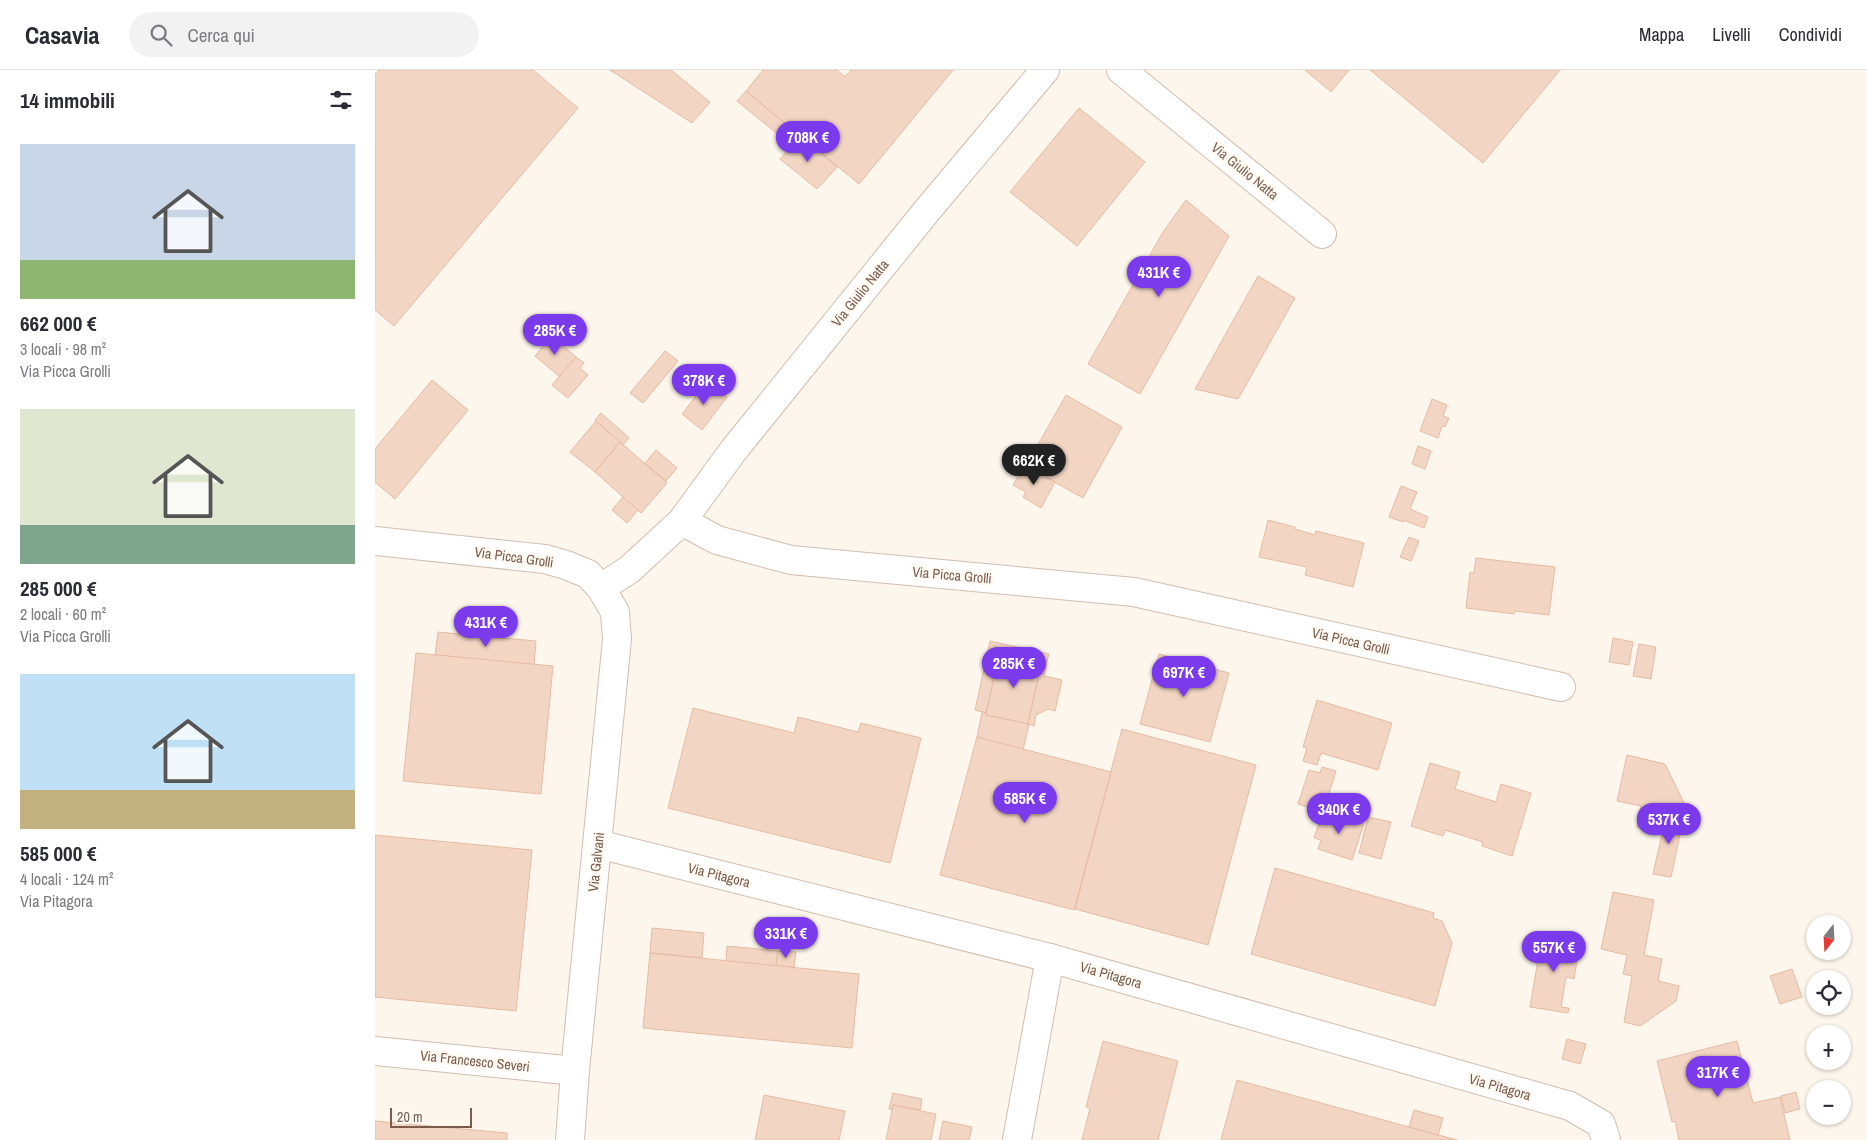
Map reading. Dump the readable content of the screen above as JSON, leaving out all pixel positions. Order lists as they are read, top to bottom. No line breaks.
{"streets":{"street":["Via Giulio Natta","Via Picca Grolli","Via Galvani","Via Pitagora","Via Francesco Severi"]},"crossings":[["Via Giulio Natta","Via Picca Grolli"],["Via Picca Grolli","Via Galvani"],["Via Galvani","Via Pitagora"],["Via Galvani","Via Francesco Severi"]],"scale_bar":"20 m","north":"bottom","page":{"header":"Casavia","search":"Cerca qui","nav":["Mappa","Livelli","Condividi"],"heading":"14 immobili","price":["708K €","431K €","285K €","378K €","662K €","431K €","285K €","697K €","585K €","340K €","537K €","331K €","557K €","317K €"],"list":[{"name":"662 000 €","note":"3 locali · 98 m² · Via Picca Grolli"},{"name":"285 000 €","note":"2 locali · 60 m² · Via Picca Grolli"},{"name":"585 000 €","note":"4 locali · 124 m² · Via Pitagora"}],"map_buttons":["+","−"],"scale":"20 m"}}
